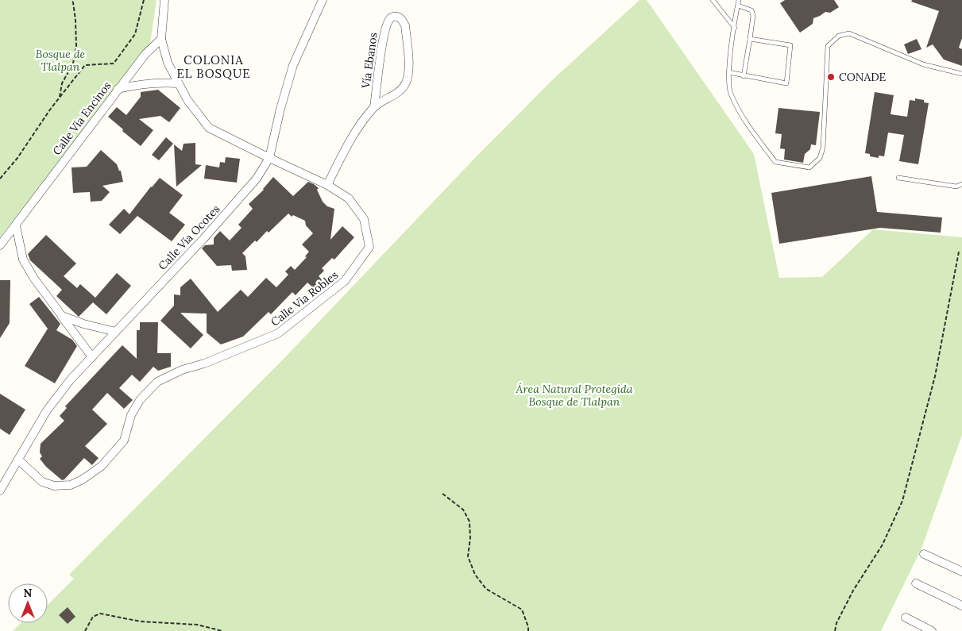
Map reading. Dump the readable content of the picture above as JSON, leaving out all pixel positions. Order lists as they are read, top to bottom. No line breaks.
{"streets":{"street":["Vía Ebanos","Calle Vía Encinos","Calle Vía Ocotes","Calle Vía Robles"]},"crossings":[["Vía Ebanos","Calle Vía Robles"],["Calle Vía Encinos","Calle Vía Robles"],["Calle Vía Ocotes","Calle Vía Robles"]],"districts":["COLONIA EL BOSQUE"],"parks":["Bosque de Tlalpan","Área Natural Protegida Bosque de Tlalpan"],"places":["CONADE"],"north":"top"}
